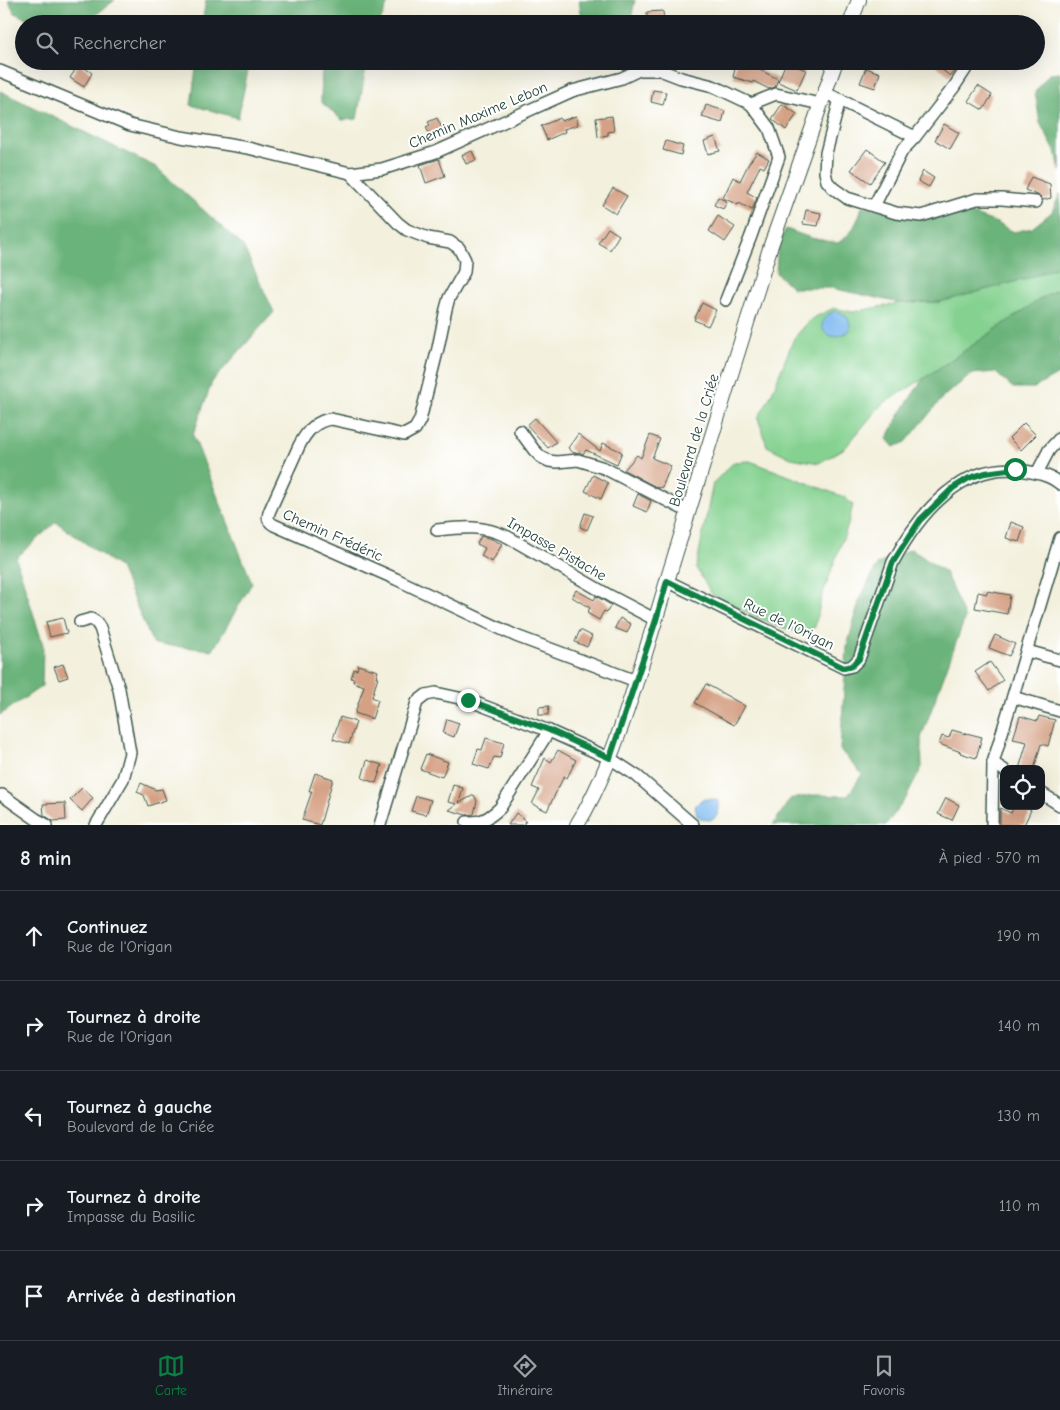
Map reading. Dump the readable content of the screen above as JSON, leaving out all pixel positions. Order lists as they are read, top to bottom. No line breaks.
{"streets":{"main road":["Boulevard de la Criée"],"street":["Chemin Maxime Lebon","Chemin Frédéric","Impasse Pistache","Rue de l'Origan"]},"crossings":[["Chemin Maxime Lebon","Chemin Frédéric"],["Boulevard de la Criée","Chemin Frédéric"],["Boulevard de la Criée","Impasse Pistache"],["Boulevard de la Criée","Rue de l'Origan"]],"page":{"search":"Rechercher","heading":["8 min","À pied · 570 m"],"list":[["Continuez","Rue de l'Origan","190 m"],["Tournez à droite","Rue de l'Origan","140 m"],["Tournez à gauche","Boulevard de la Criée","130 m"],["Tournez à droite","Impasse du Basilic","110 m"],"Arrivée à destination"],"nav":["Carte","Itinéraire","Favoris"]}}
